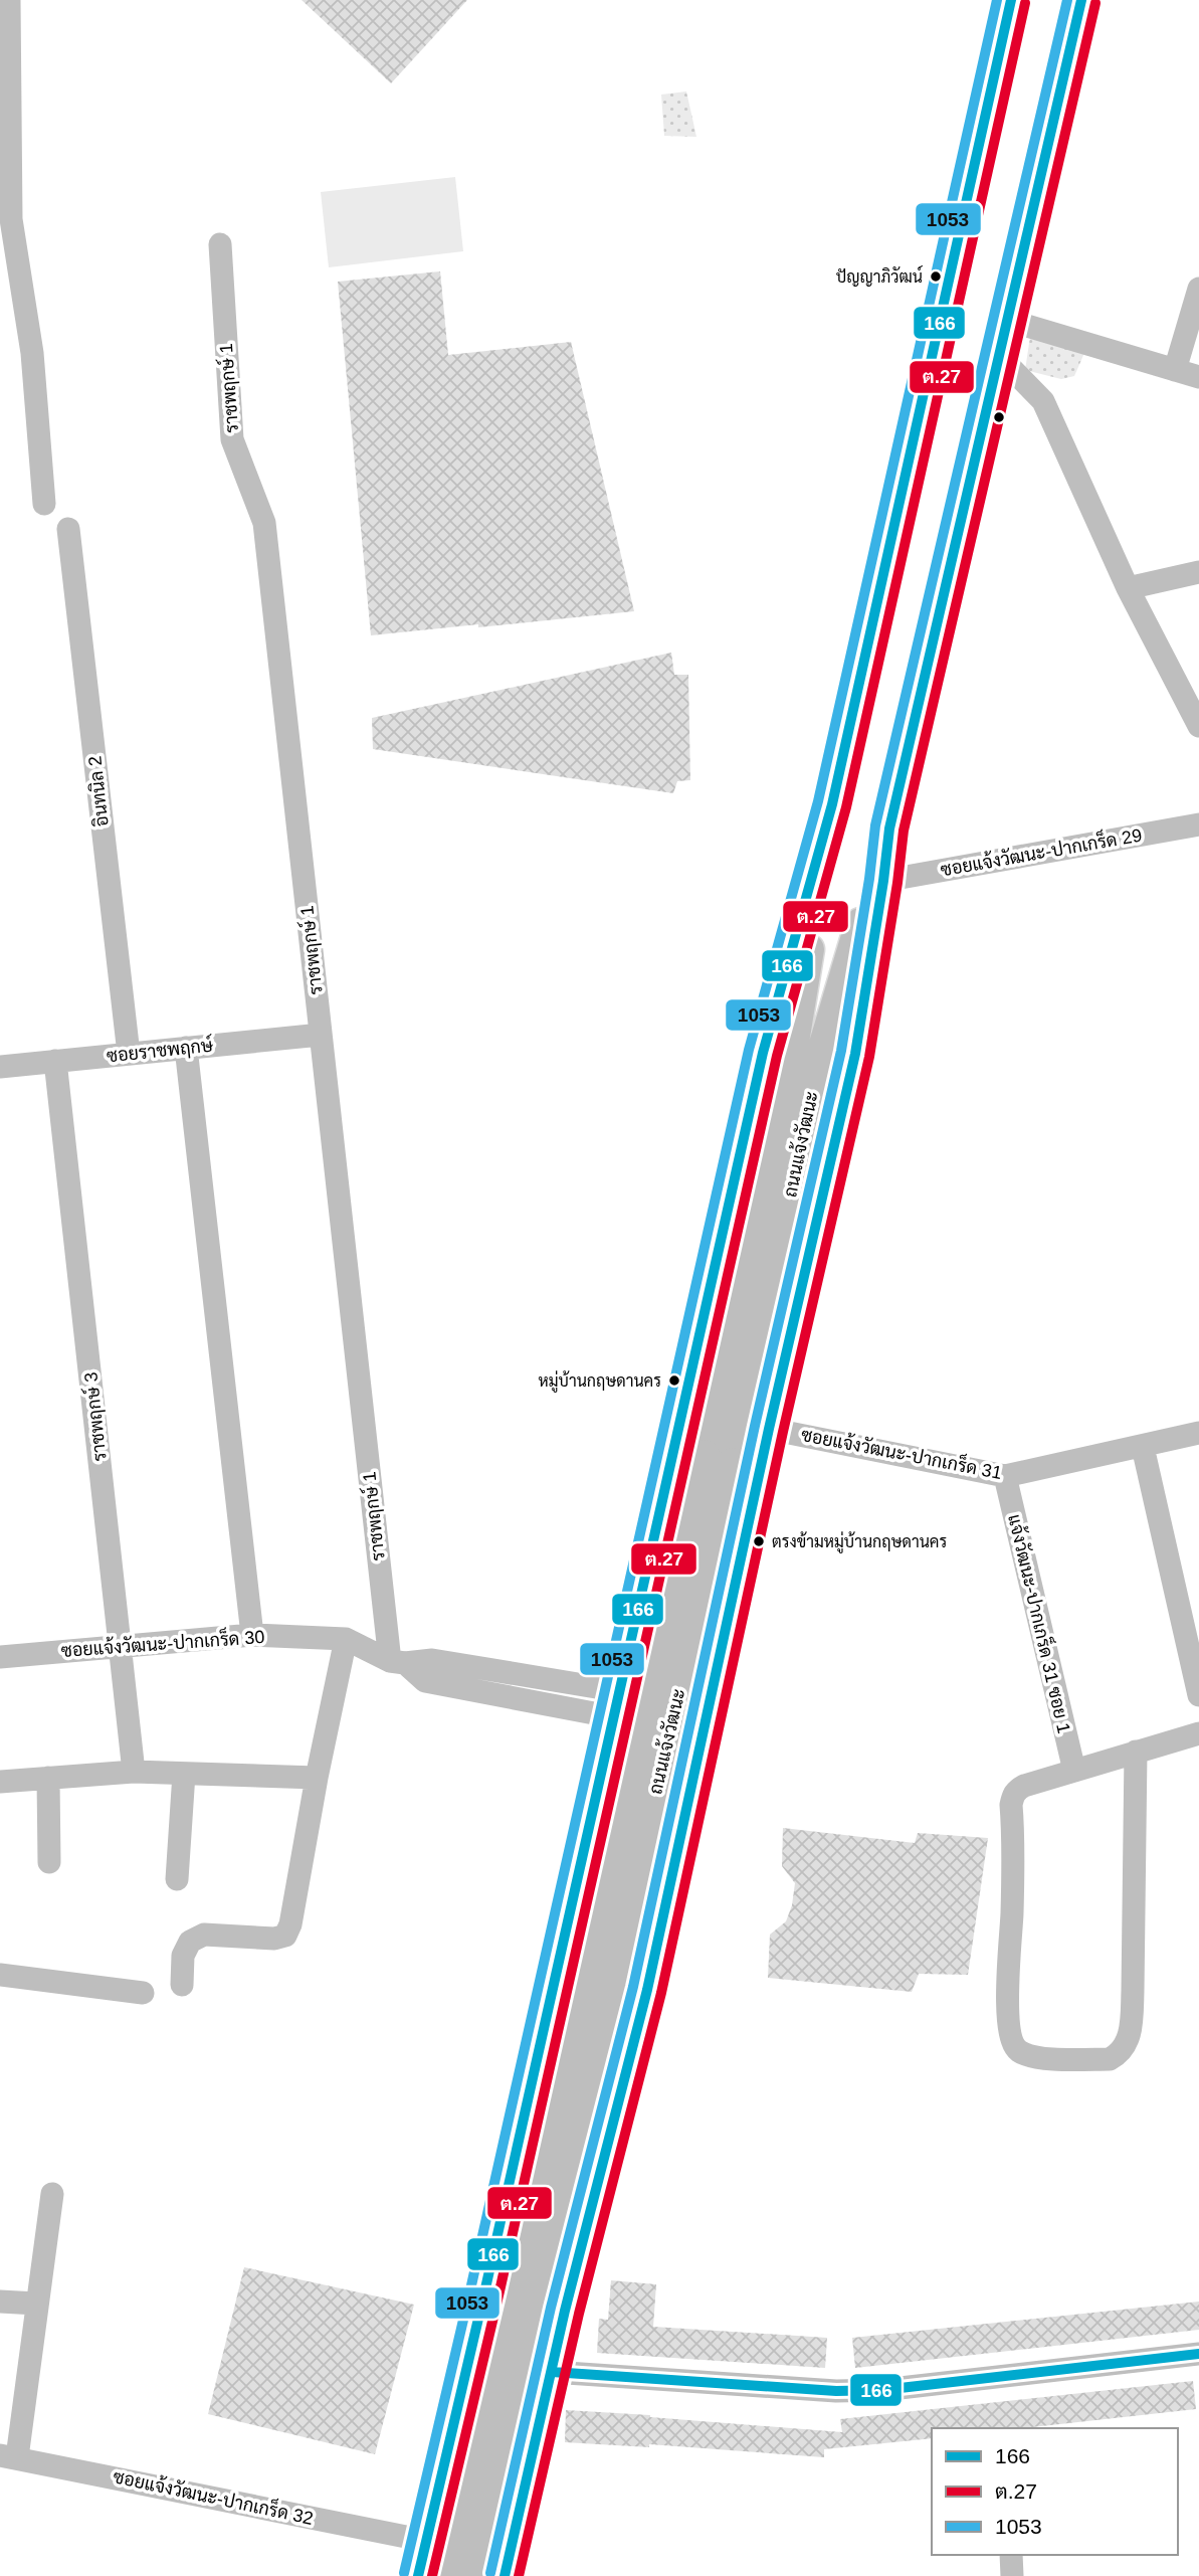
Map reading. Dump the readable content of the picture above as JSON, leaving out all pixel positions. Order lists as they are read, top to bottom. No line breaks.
{"streets":{"main road":["ถนนแจ้งวัฒนะ"],"street":["ราชพฤกษ์ 1","อินทนิล 2","ซอยแจ้งวัฒนะ-ปากเกร็ด 29","ซอยราชพฤกษ์","ราชพฤกษ์ 3","ซอยแจ้งวัฒนะ-ปากเกร็ด 31","แจ้งวัฒนะ-ปากเกร็ด 31 ซอย 1","ซอยแจ้งวัฒนะ-ปากเกร็ด 30","ซอยแจ้งวัฒนะ-ปากเกร็ด 32"]},"crossings":[["ราชพฤกษ์ 1","ซอยราชพฤกษ์"],["ราชพฤกษ์ 1","ซอยแจ้งวัฒนะ-ปากเกร็ด 30"],["อินทนิล 2","ซอยราชพฤกษ์"],["ซอยแจ้งวัฒนะ-ปากเกร็ด 29","ถนนแจ้งวัฒนะ"],["ซอยราชพฤกษ์","ราชพฤกษ์ 3"],["ถนนแจ้งวัฒนะ","ซอยแจ้งวัฒนะ-ปากเกร็ด 31"],["ถนนแจ้งวัฒนะ","ซอยแจ้งวัฒนะ-ปากเกร็ด 30"],["ถนนแจ้งวัฒนะ","ซอยแจ้งวัฒนะ-ปากเกร็ด 32"],["ราชพฤกษ์ 3","ซอยแจ้งวัฒนะ-ปากเกร็ด 30"],["ซอยแจ้งวัฒนะ-ปากเกร็ด 31","แจ้งวัฒนะ-ปากเกร็ด 31 ซอย 1"]],"places":["ปัญญาภิวัฒน์","หมู่บ้านกฤษดานคร","ตรงข้ามหมู่บ้านกฤษดานคร"],"lines":["transit line 166","transit line 1053","transit line ต.27"],"legend":["166","ต.27","1053"]}
